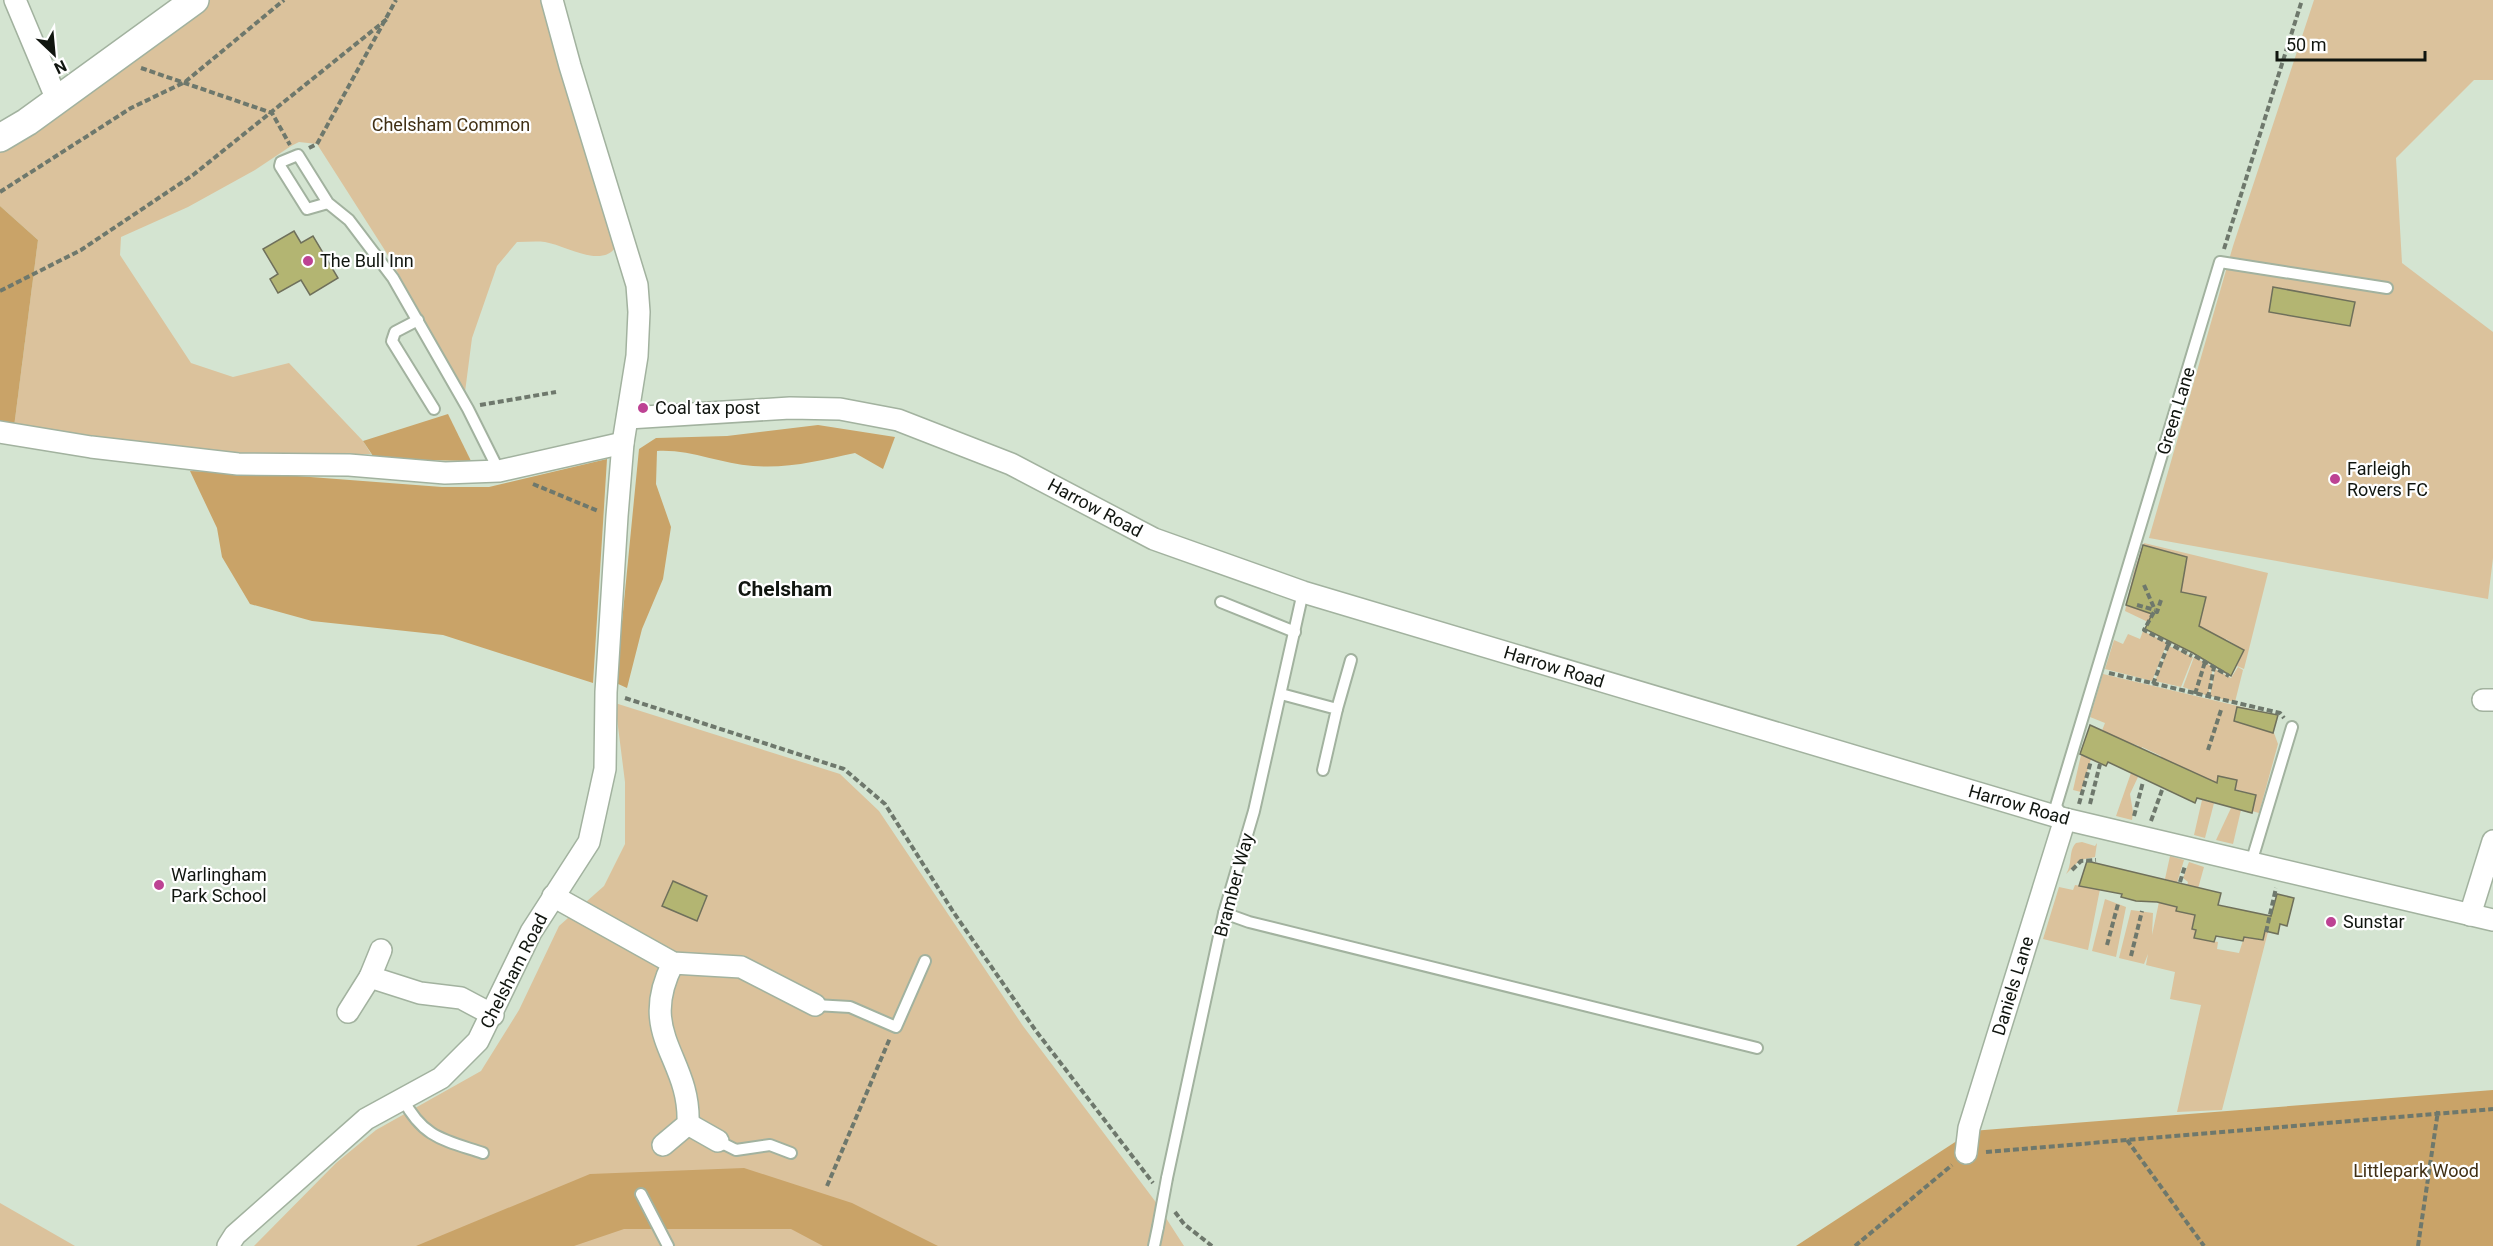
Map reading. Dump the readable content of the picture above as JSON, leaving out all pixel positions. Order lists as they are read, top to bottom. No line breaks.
{"streets":{"street":["Harrow Road","Chelsham Road","Daniels Lane"],"lane":["Green Lane","Bramber Way"]},"crossings":[["Green Lane","Harrow Road"],["Green Lane","Daniels Lane"],["Harrow Road","Bramber Way"],["Harrow Road","Daniels Lane"]],"districts":["Chelsham"],"parks":["Chelsham Common","Littlepark Wood"],"places":["The Bull Inn","Coal tax post","Farleigh Rovers FC","Warlingham Park School","Sunstar"],"scale_bar":"50 m","north":"bottom right"}
